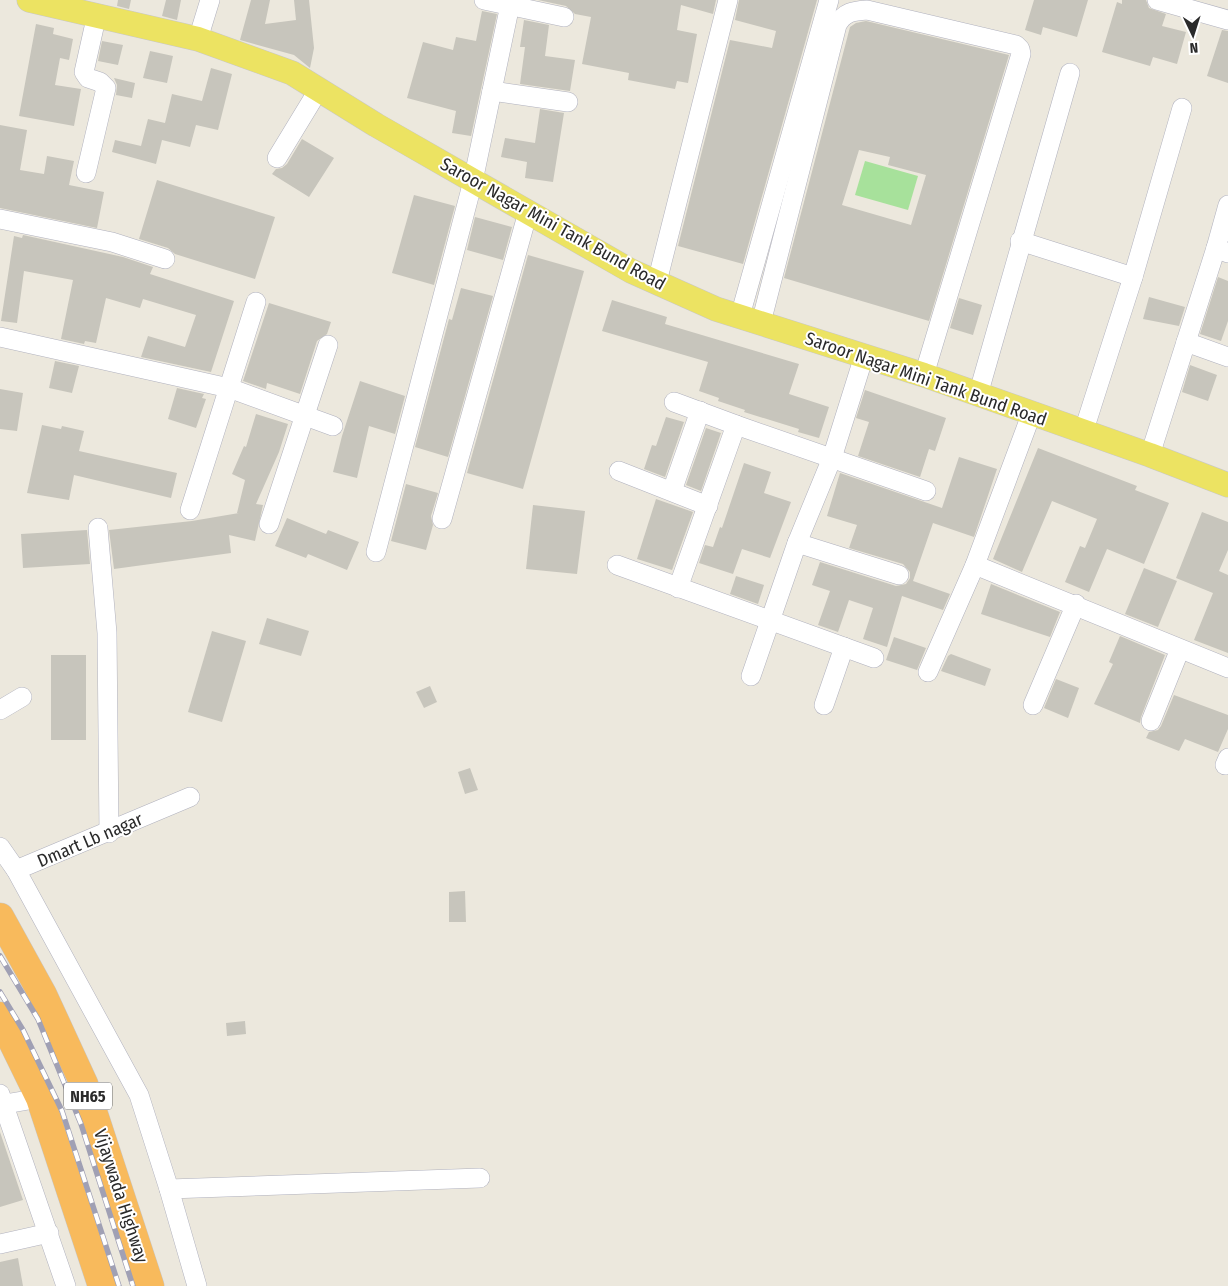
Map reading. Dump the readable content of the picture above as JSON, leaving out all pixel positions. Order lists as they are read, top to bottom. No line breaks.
{"streets":{"highway":["NH65","Vijaywada Highway"],"main road":["Saroor Nagar Mini Tank Bund Road"],"street":["Dmart Lb nagar"]},"north":"bottom"}
